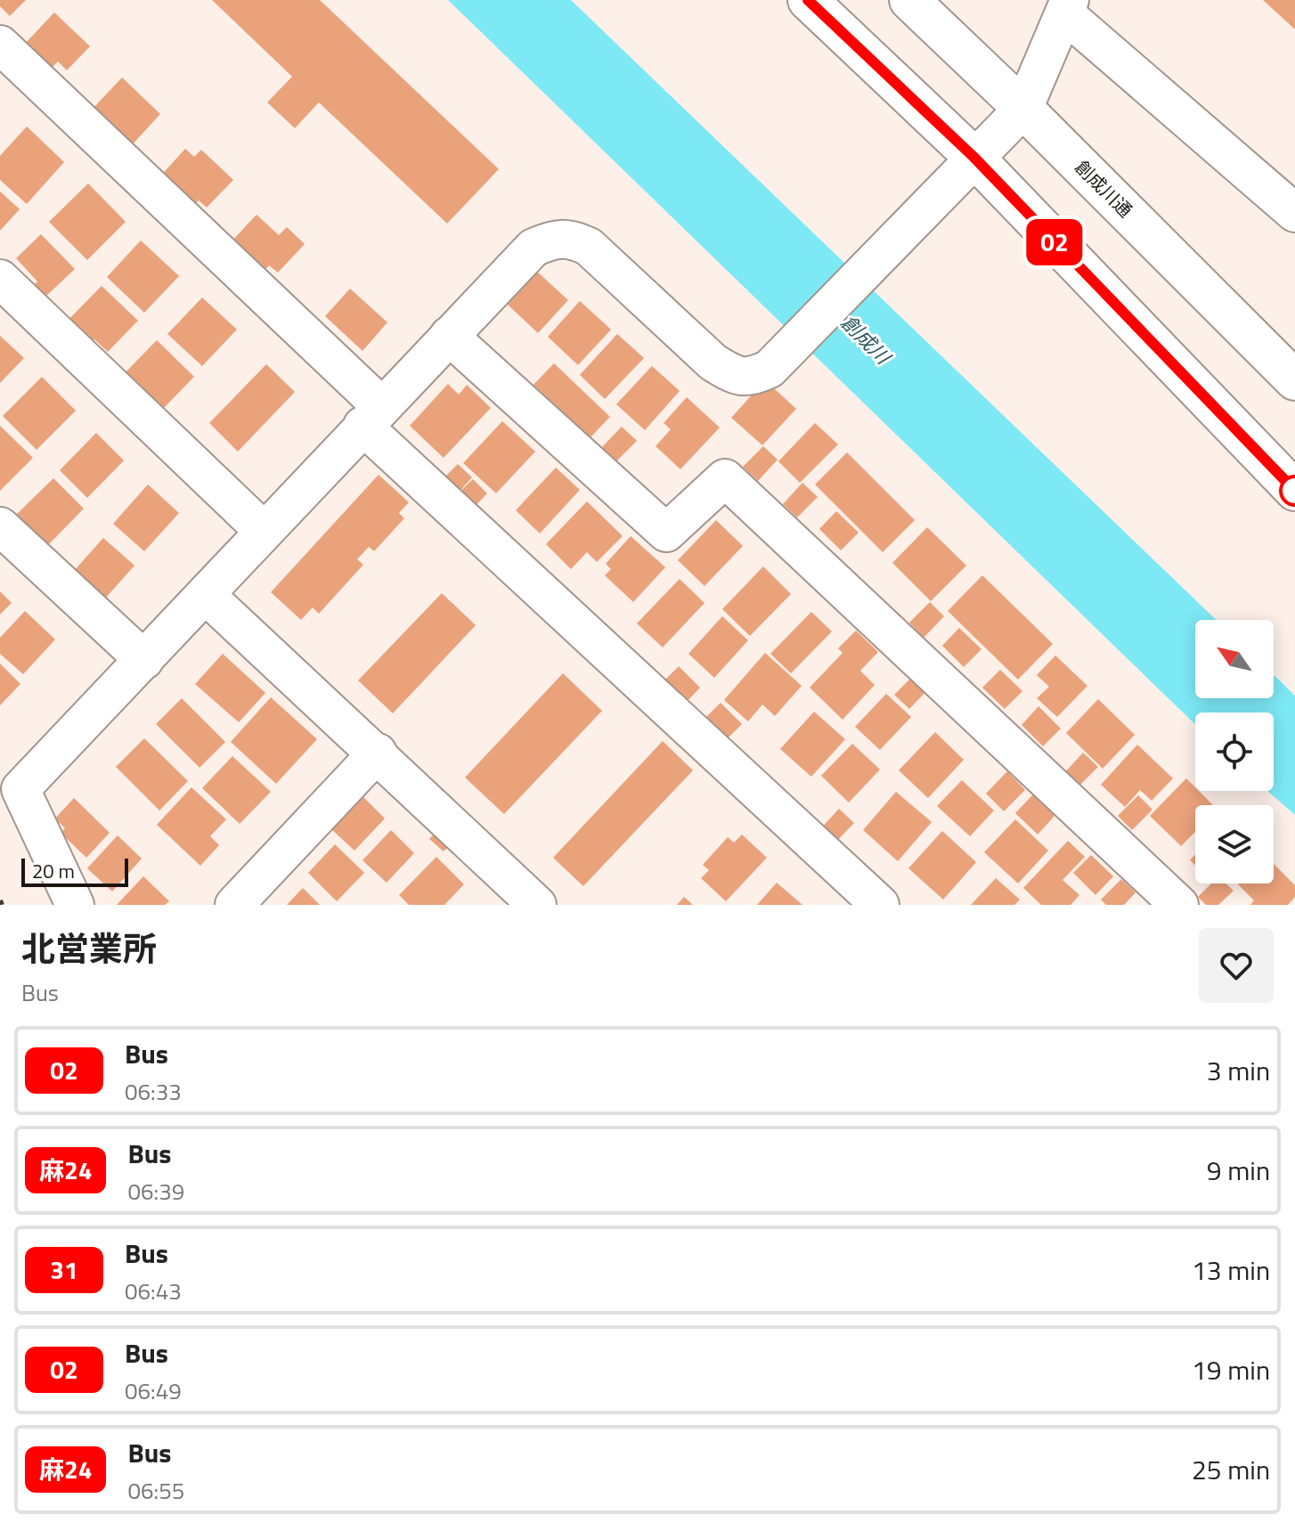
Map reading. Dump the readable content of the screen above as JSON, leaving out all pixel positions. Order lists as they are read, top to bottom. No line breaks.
{"streets":{"highway":["創成川通"]},"water":["創成川"],"lines":["bus line 02"],"scale_bar":"20 m","north":"top left","page":{"on_map":"02","scale":"20 m","heading":["北営業所","Bus"],"list":[{"mark":"02","name":"Bus","note":"06:33","value":"3 min"},{"mark":"麻24","name":"Bus","note":"06:39","value":"9 min"},{"mark":"31","name":"Bus","note":"06:43","value":"13 min"},{"mark":"02","name":"Bus","note":"06:49","value":"19 min"},{"mark":"麻24","name":"Bus","note":"06:55","value":"25 min"}]}}
